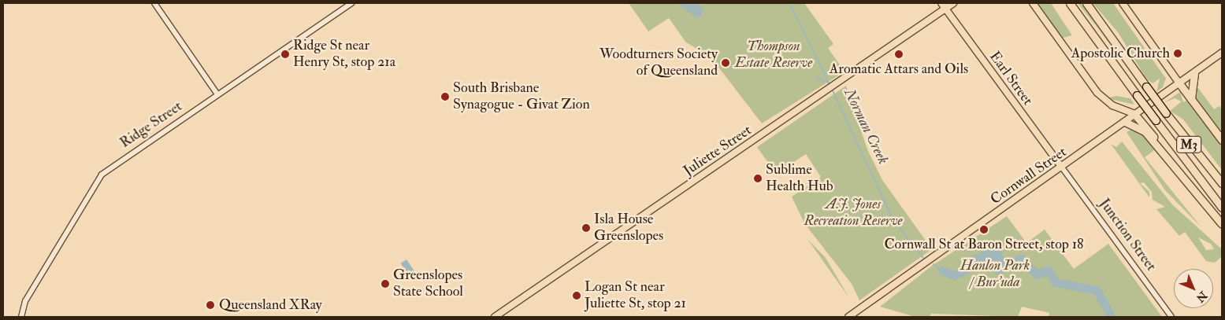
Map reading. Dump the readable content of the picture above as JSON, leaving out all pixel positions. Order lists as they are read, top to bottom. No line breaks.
{"streets":{"highway":["M3"],"main road":["Earl Street","Juliette Street","Cornwall Street"],"street":["Ridge Street","Junction Street"]},"crossings":[["Earl Street","Juliette Street"],["Earl Street","Cornwall Street"],["Earl Street","Junction Street"],["Cornwall Street","Junction Street"]],"water":["Norman Creek"],"parks":["Thompson Estate Reserve","A.J. Jones Recreation Reserve","Hanlon Park / Bur'uda"],"places":["Apostolic Church","Ridge St near Henry St, stop 21a","Aromatic Attars and Oils","Woodturners Society of Queensland","South Brisbane Synagogue - Givat Zion","Sublime Health Hub","Isla House Greenslopes","Cornwall St at Baron Street, stop 18","Greenslopes State School","Logan St near Juliette St, stop 21","Queensland XRay"],"north":"bottom right"}
